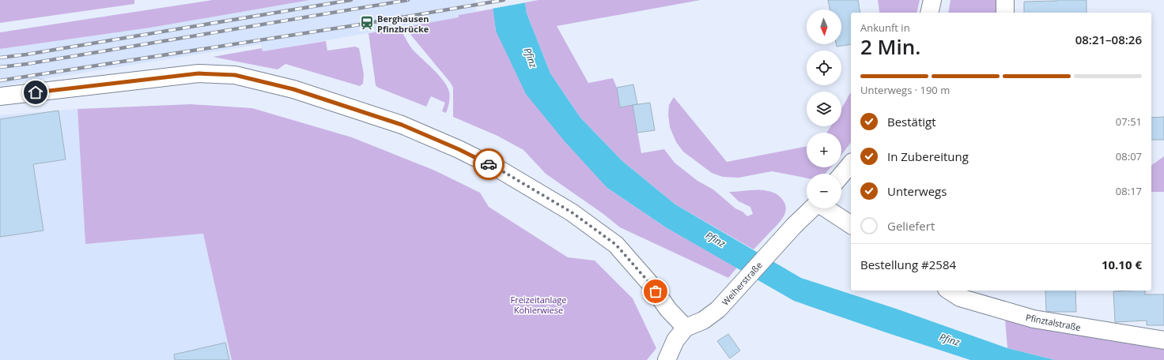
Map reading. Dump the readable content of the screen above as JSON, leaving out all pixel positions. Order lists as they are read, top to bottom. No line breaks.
{"streets":{"street":["Weiherstraße","Pfinztalstraße"]},"water":["Pfinz"],"parks":["Freizeitanlage Kohlerwiese"],"places":{"station":["Berghausen Pfinzbrücke"]},"north":"bottom","page":{"map_buttons":["+","−"],"heading":["2 Min.","Ankunft in","08:21–08:26"],"panel":["Bestellung #2584","10.10 €"],"bar":"Unterwegs · 190 m","list":[["Bestätigt","07:51"],["In Zubereitung","08:07"],["Unterwegs","08:17"],"Geliefert"]}}
